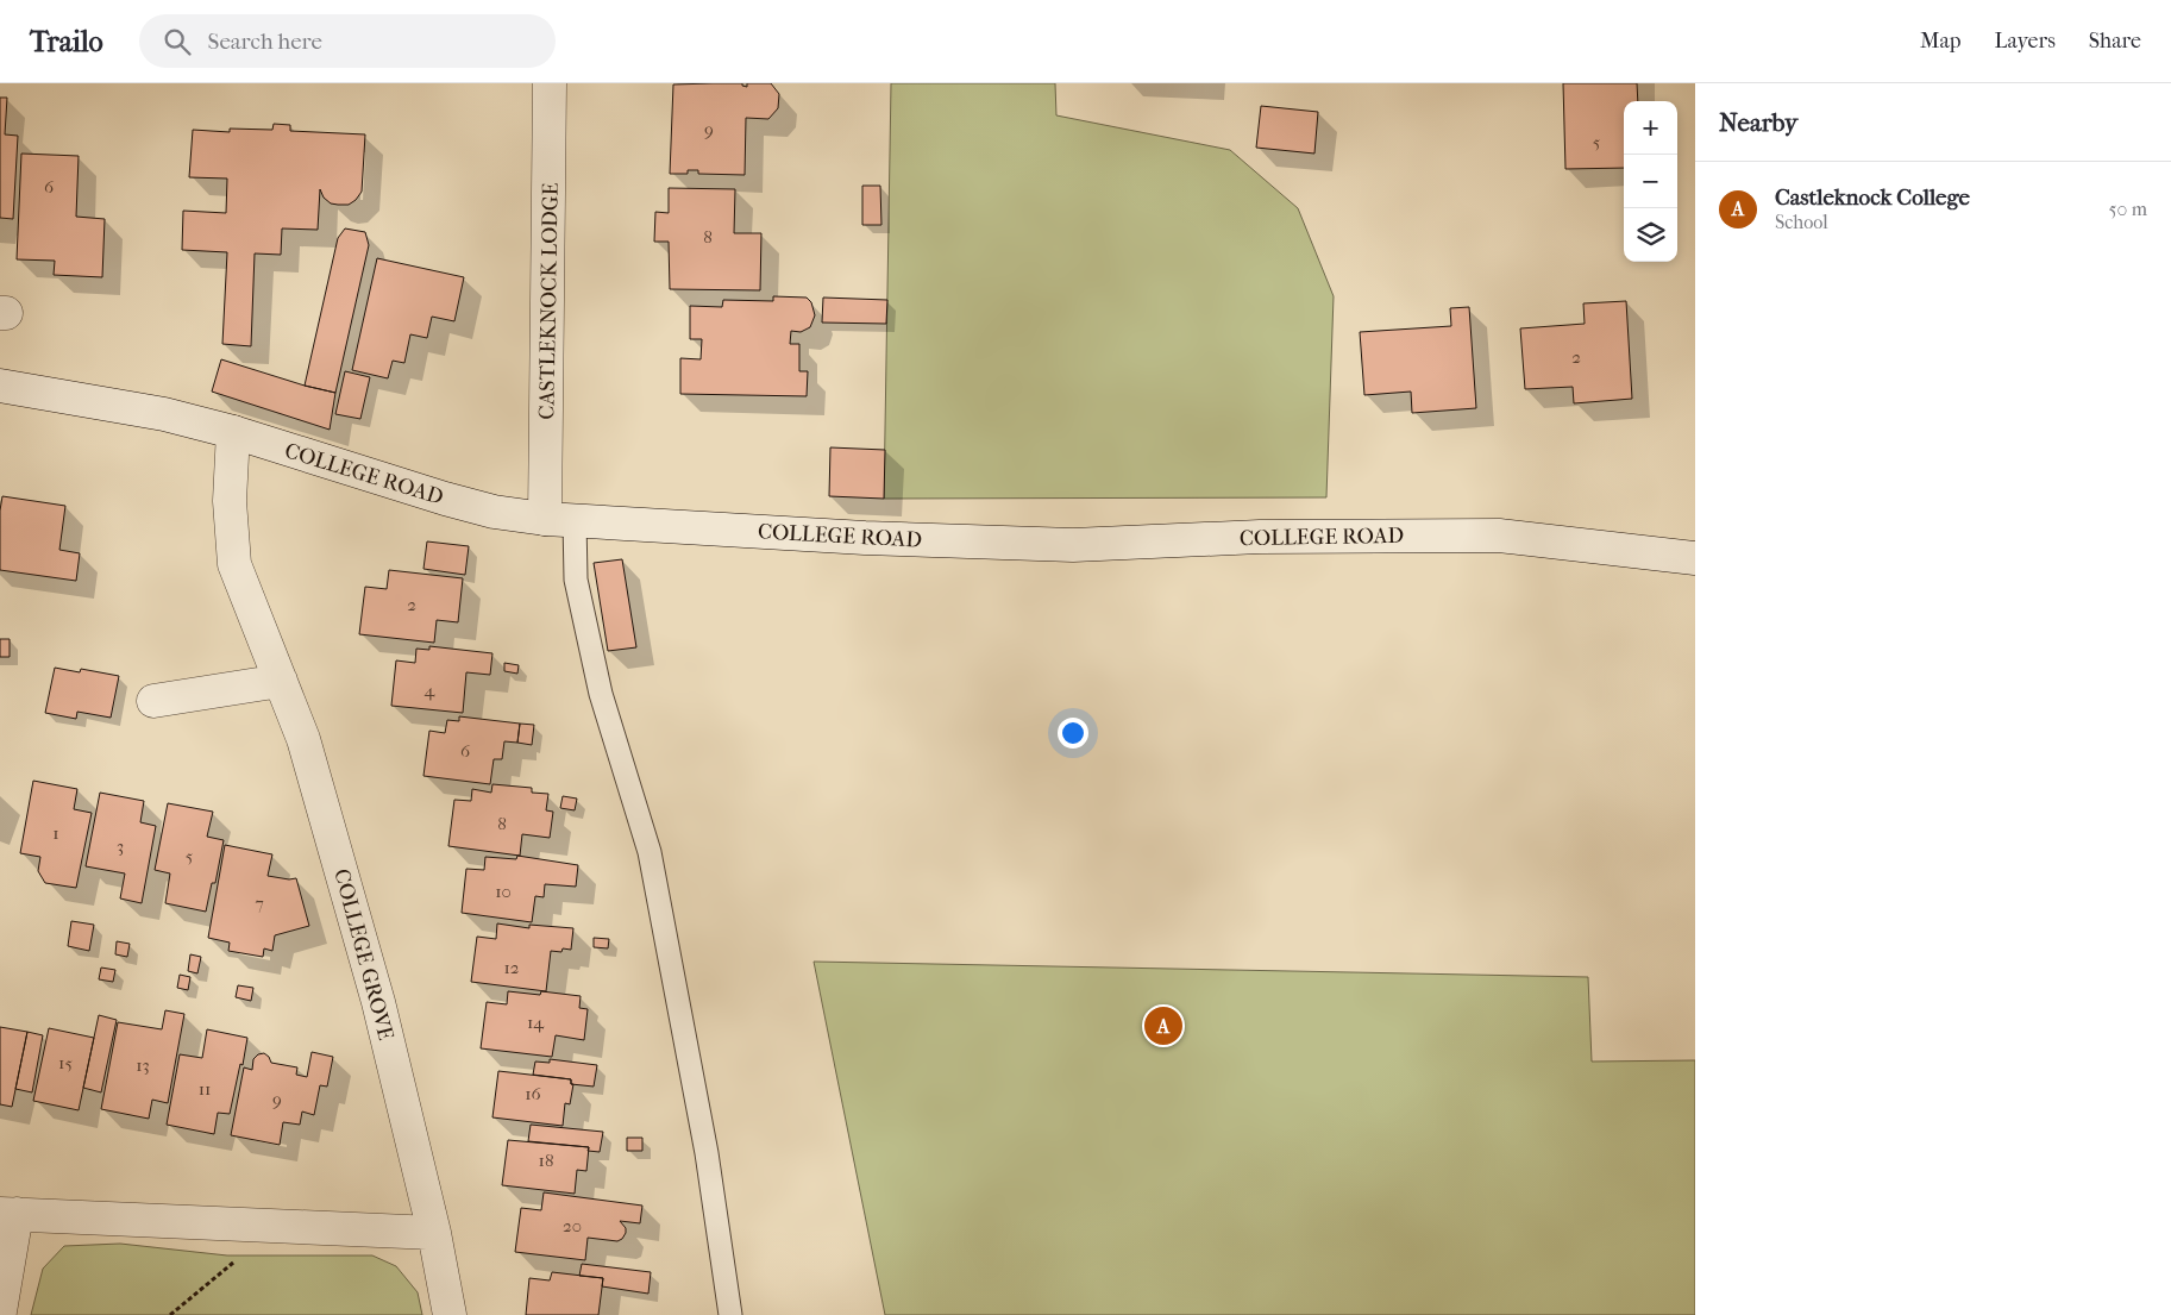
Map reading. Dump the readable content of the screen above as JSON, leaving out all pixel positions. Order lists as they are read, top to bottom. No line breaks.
{"streets":{"street":["CASTLEKNOCK LODGE","COLLEGE ROAD","COLLEGE GROVE"]},"crossings":[["CASTLEKNOCK LODGE","COLLEGE ROAD"],["COLLEGE ROAD","COLLEGE GROVE"]],"house_numbers":["9","5","6","8","2","2","4","6","8","1","3","5","10","7","12","14","15","13","11","16","9","18","20"],"page":{"header":"Trailo","search":"Search here","nav":["Map","Layers","Share"],"heading":"Nearby","map_buttons":["+","−"],"list":[{"mark":"A","name":"Castleknock College","note":"School","value":"50 m"}],"pins":"A"}}
